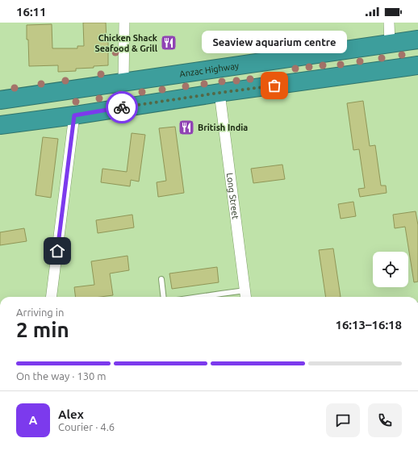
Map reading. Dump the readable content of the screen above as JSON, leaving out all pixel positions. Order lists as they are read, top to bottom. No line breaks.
{"streets":{"highway":["Anzac Highway"],"street":["Long Street"]},"places":{"restaurant":["Chicken Shack Seafood & Grill","British India"],"other":["Seaview aquarium centre"]},"page":{"status":"16:11","bubble":"Seaview aquarium centre","heading":["2 min","Arriving in","16:13–16:18"],"panel":["Alex","Courier · 4.6"],"bar":"On the way · 130 m","round":"A"}}
